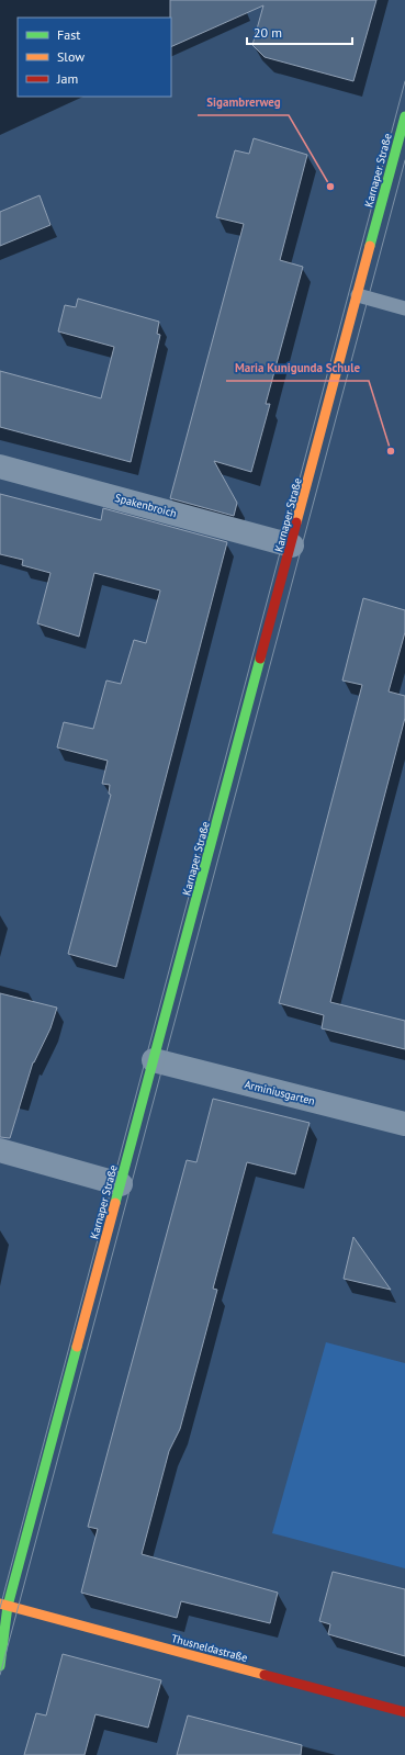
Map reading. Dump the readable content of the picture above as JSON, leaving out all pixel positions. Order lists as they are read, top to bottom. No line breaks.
{"streets":{"main road":["Karnaper Straße","Thusneldastraße"],"street":["Spakenbroich","Arminiusgarten"]},"crossings":[["Karnaper Straße","Spakenbroich"],["Karnaper Straße","Arminiusgarten"],["Karnaper Straße","Thusneldastraße"]],"places":["Sigambrerweg","Maria Kunigunda Schule"],"legend":["Fast","Slow","Jam"],"scale_bar":"20 m"}
